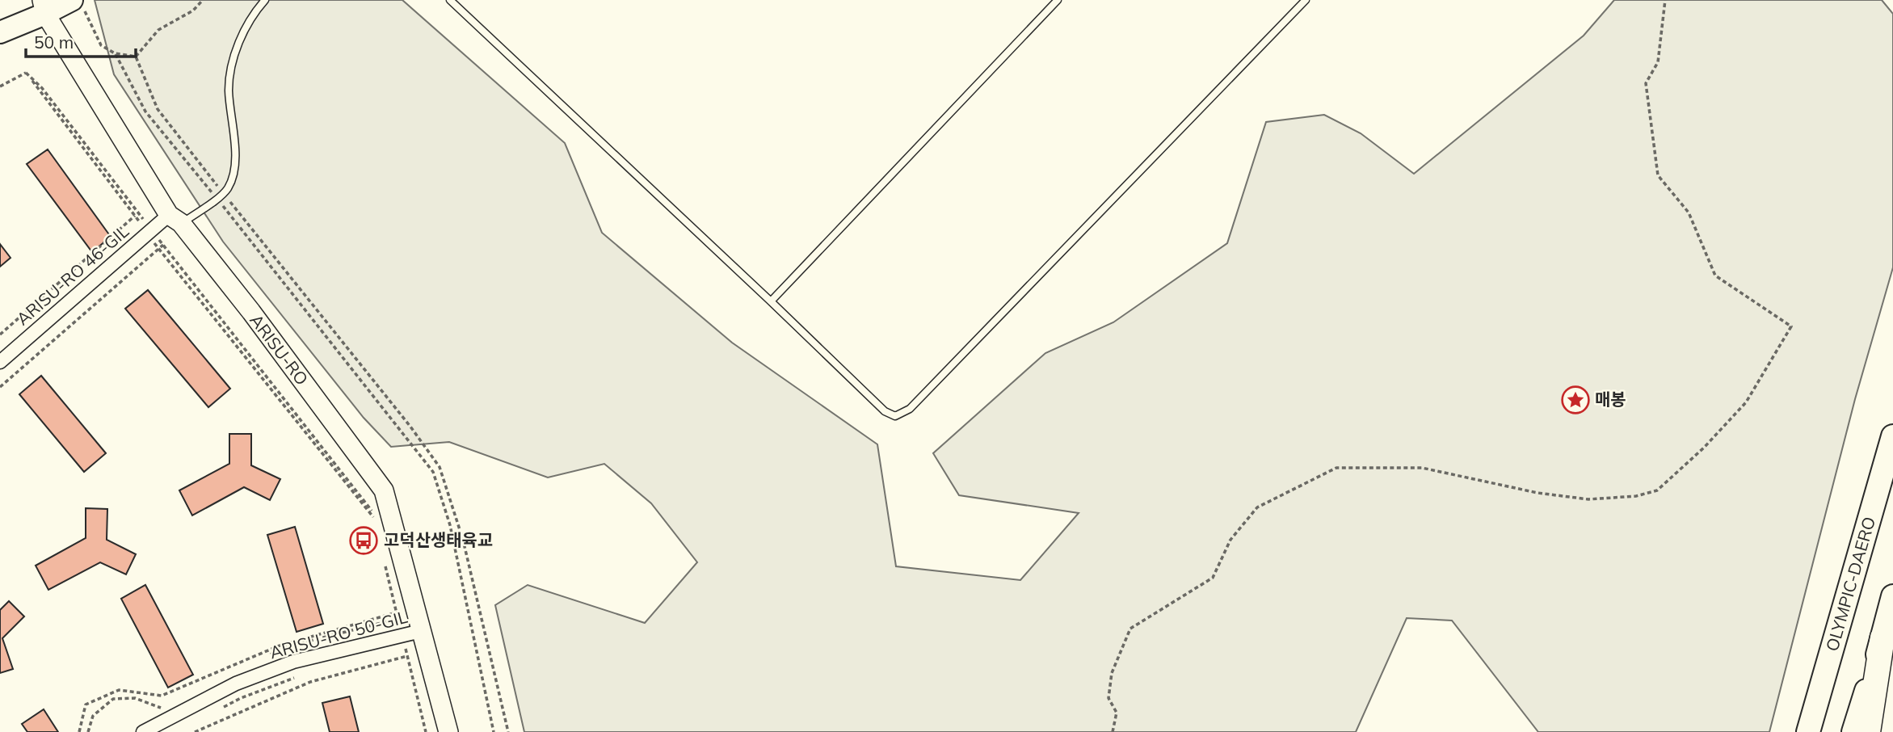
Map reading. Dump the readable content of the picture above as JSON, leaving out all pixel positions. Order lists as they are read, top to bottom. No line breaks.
{"streets":{"highway":["OLYMPIC-DAERO"],"main road":["ARISU-RO"],"street":["ARISU-RO 46-GIL","ARISU-RO 50-GIL"]},"crossings":[["ARISU-RO 46-GIL","ARISU-RO"],["ARISU-RO","ARISU-RO 50-GIL"]],"places":{"place":["매봉"],"bus stop":["고덕산생태육교"]},"scale_bar":"50 m"}
